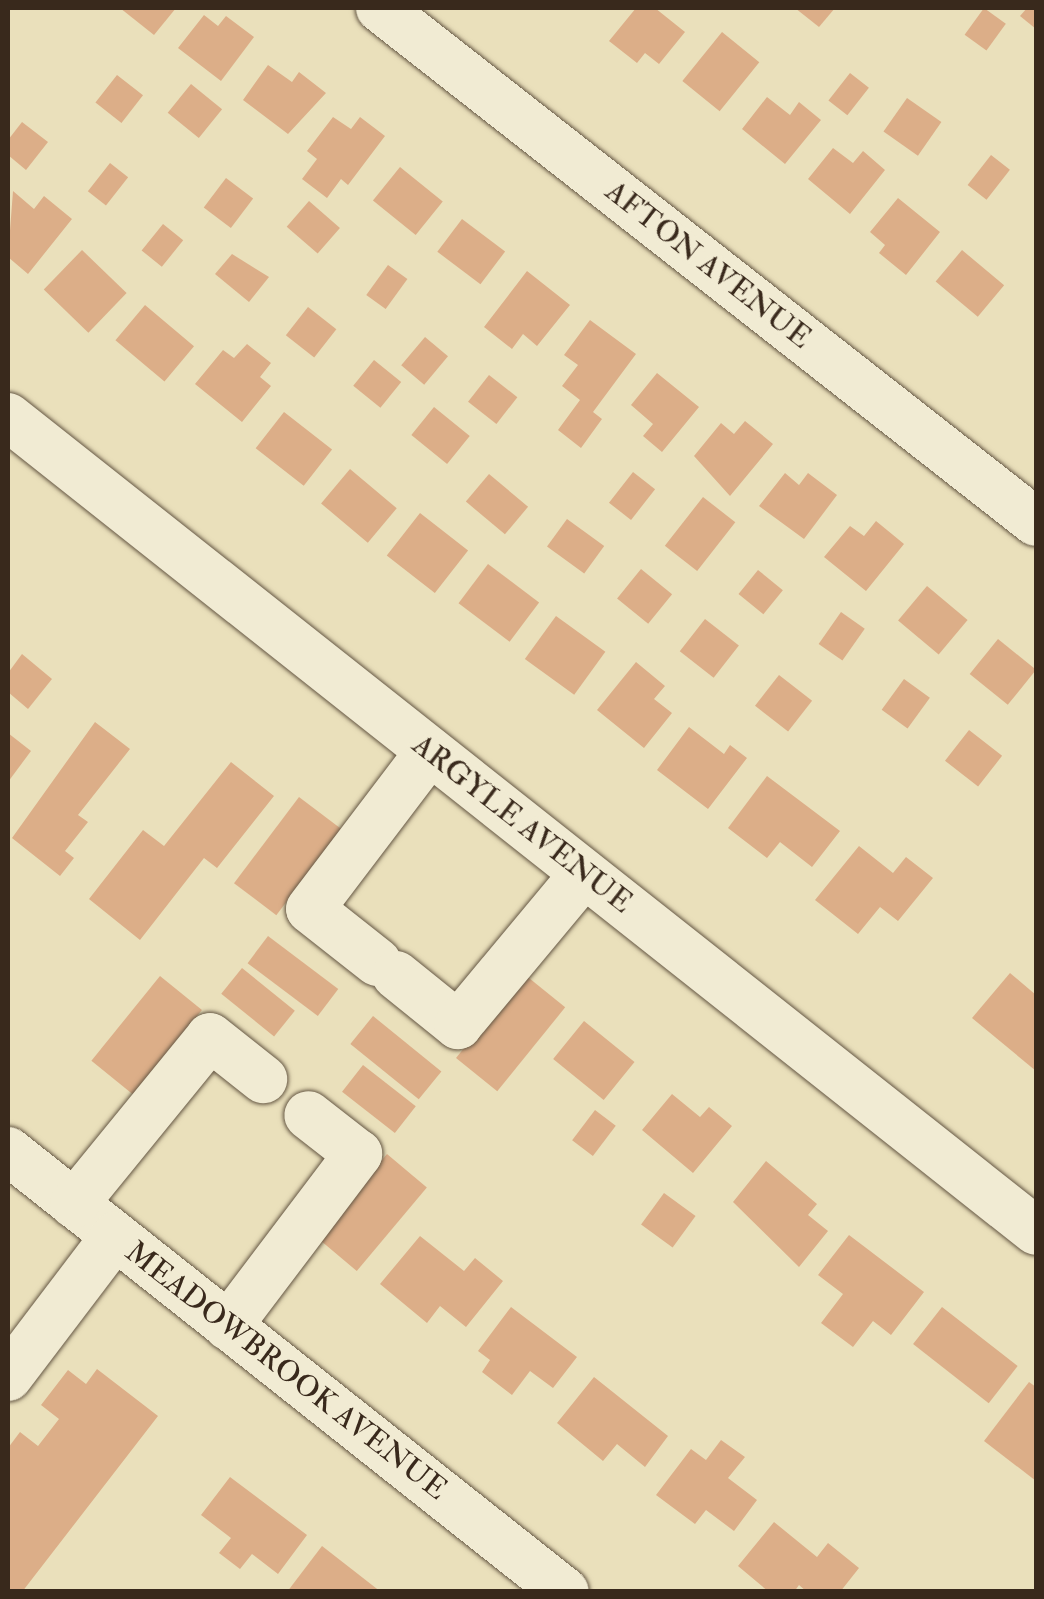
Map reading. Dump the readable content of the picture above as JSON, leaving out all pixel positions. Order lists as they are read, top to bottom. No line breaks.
{"streets":{"street":["AFTON AVENUE","ARGYLE AVENUE","MEADOWBROOK AVENUE"]}}
